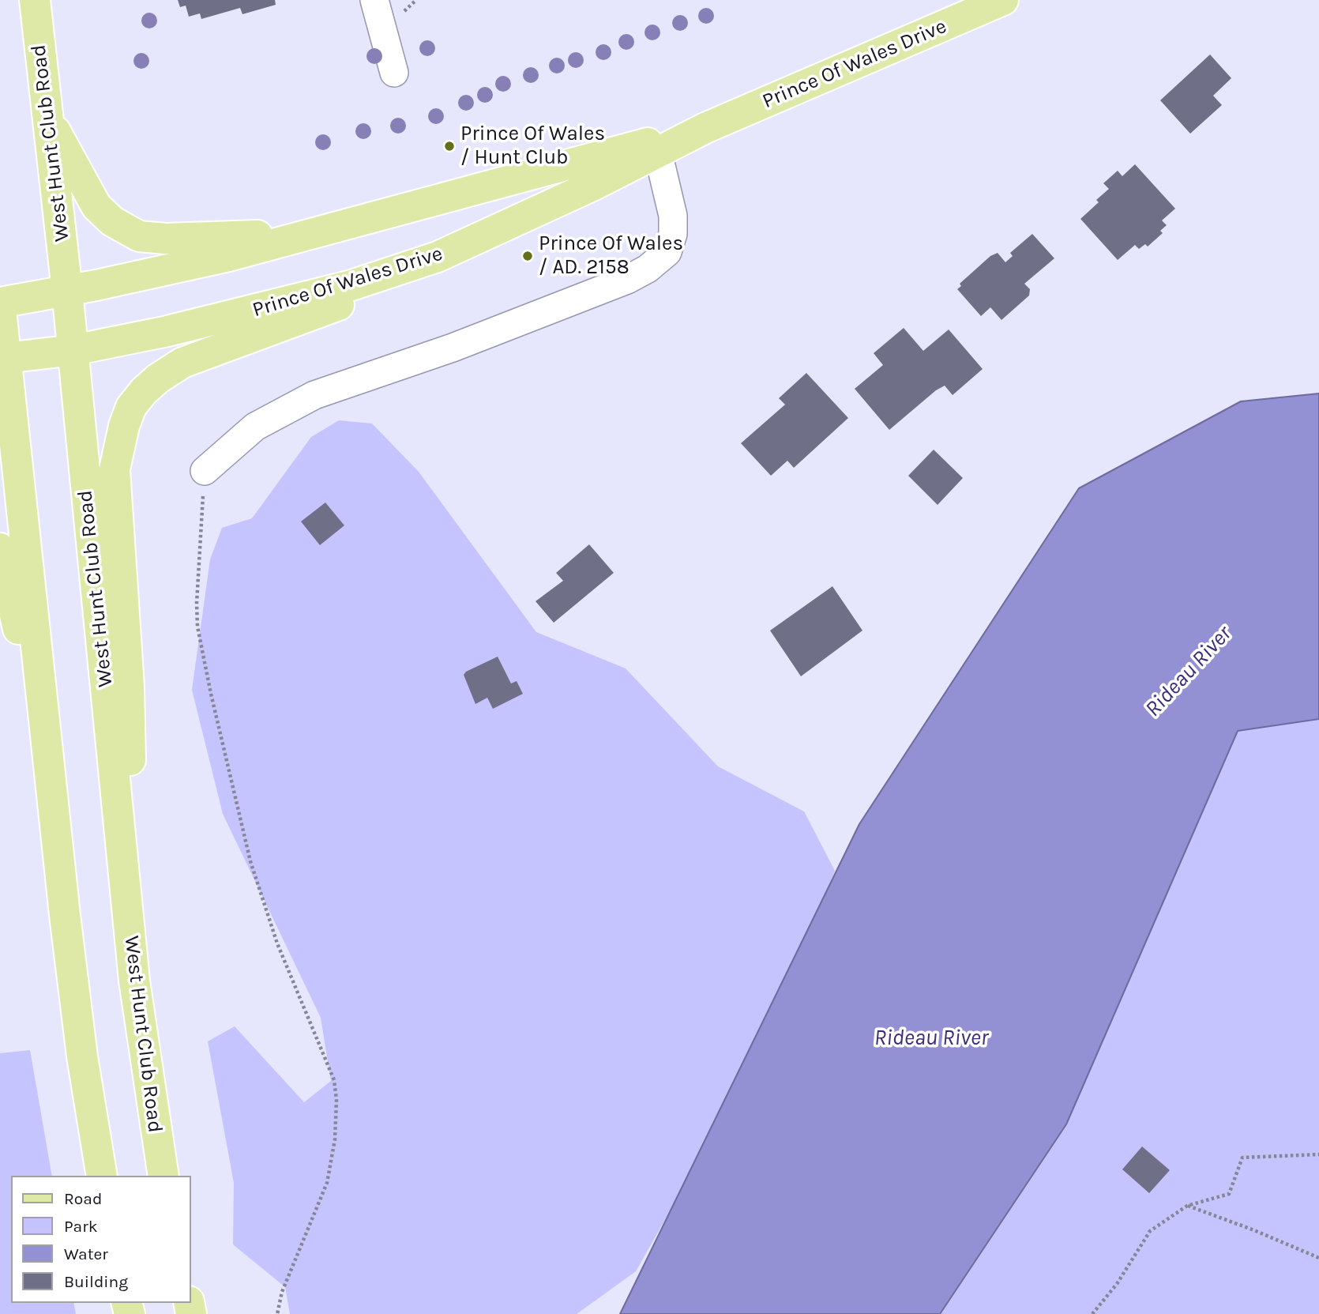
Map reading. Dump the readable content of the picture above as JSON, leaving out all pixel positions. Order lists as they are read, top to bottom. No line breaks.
{"streets":{"main road":["Prince Of Wales Drive","West Hunt Club Road"]},"crossings":[["Prince Of Wales Drive","West Hunt Club Road"]],"water":["Rideau River"],"places":["Prince Of Wales / Hunt Club","Prince Of Wales / AD. 2158"],"legend":["Road","Park","Water","Building"]}
